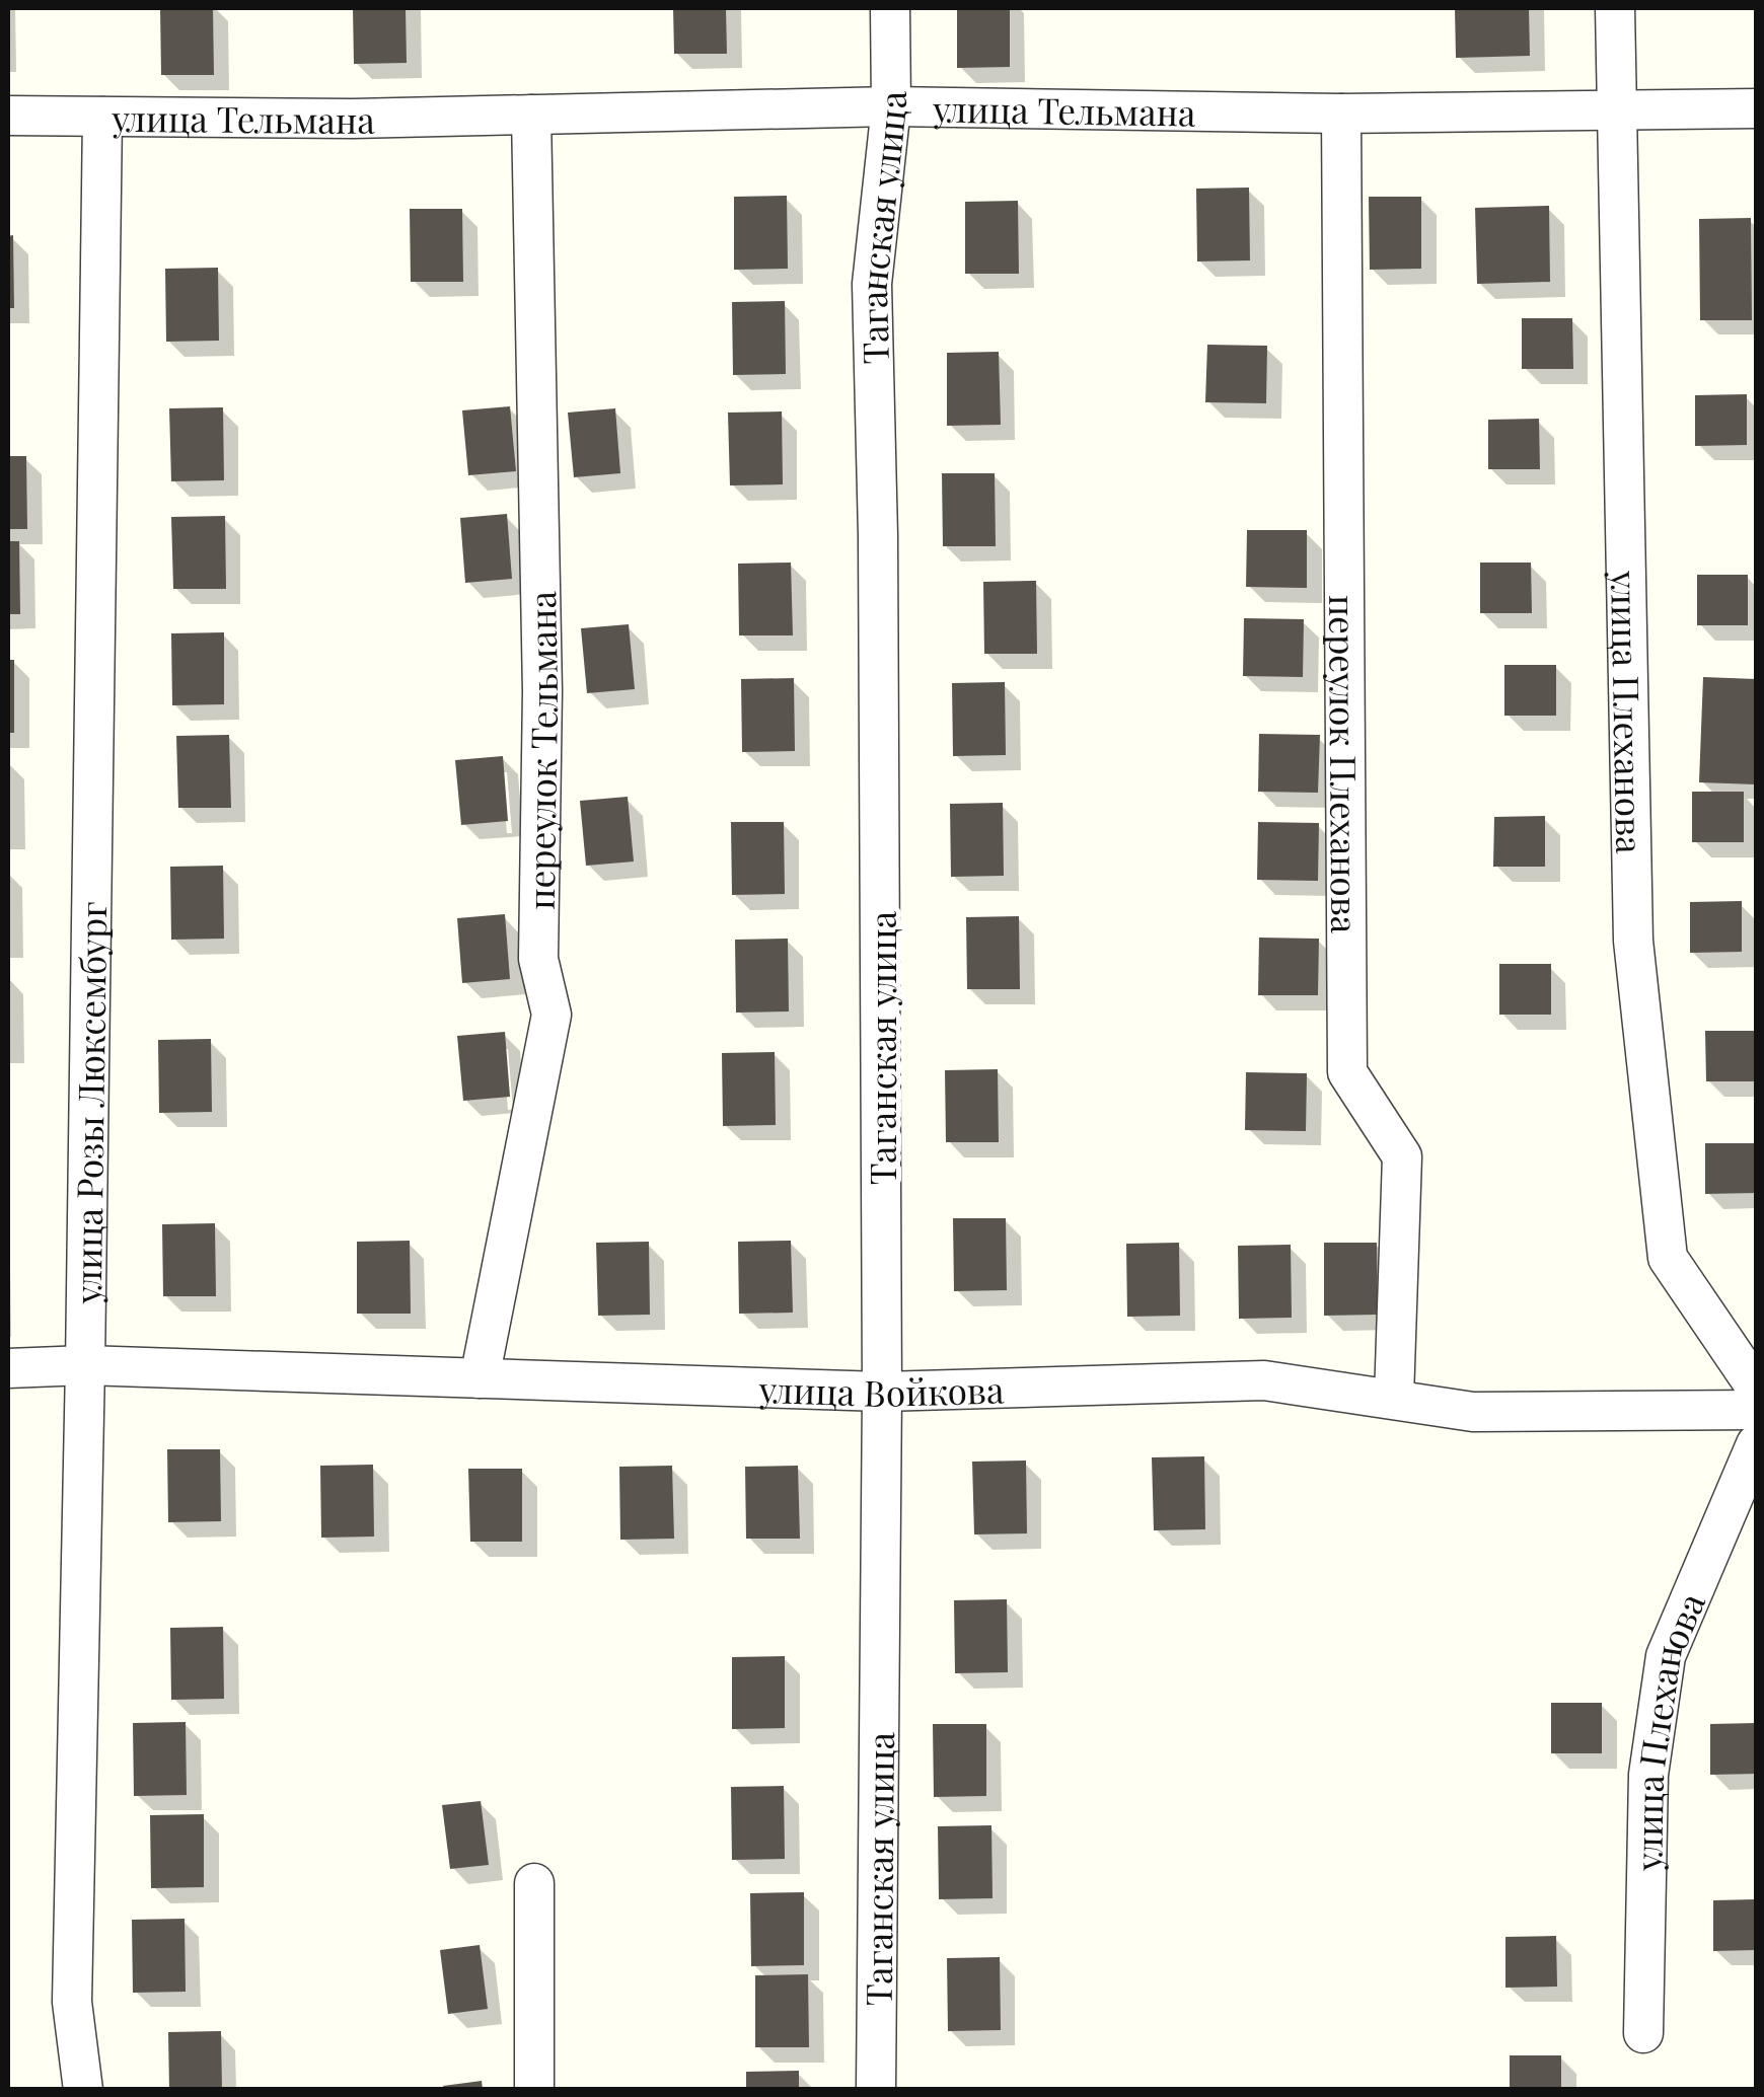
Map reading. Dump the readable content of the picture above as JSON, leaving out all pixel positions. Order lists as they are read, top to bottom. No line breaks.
{"streets":{"street":["улица Тельмана","Таганская улица","улица Плеханова","переулок Тельмана","переулок Плеханова","улица Розы Люксембург","улица Войкова"]},"crossings":[["улица Тельмана","Таганская улица"],["улица Тельмана","улица Плеханова"],["улица Тельмана","переулок Тельмана"],["улица Тельмана","переулок Плеханова"],["улица Тельмана","улица Розы Люксембург"],["Таганская улица","улица Войкова"],["переулок Тельмана","улица Войкова"],["переулок Плеханова","улица Войкова"],["улица Розы Люксембург","улица Войкова"]]}
